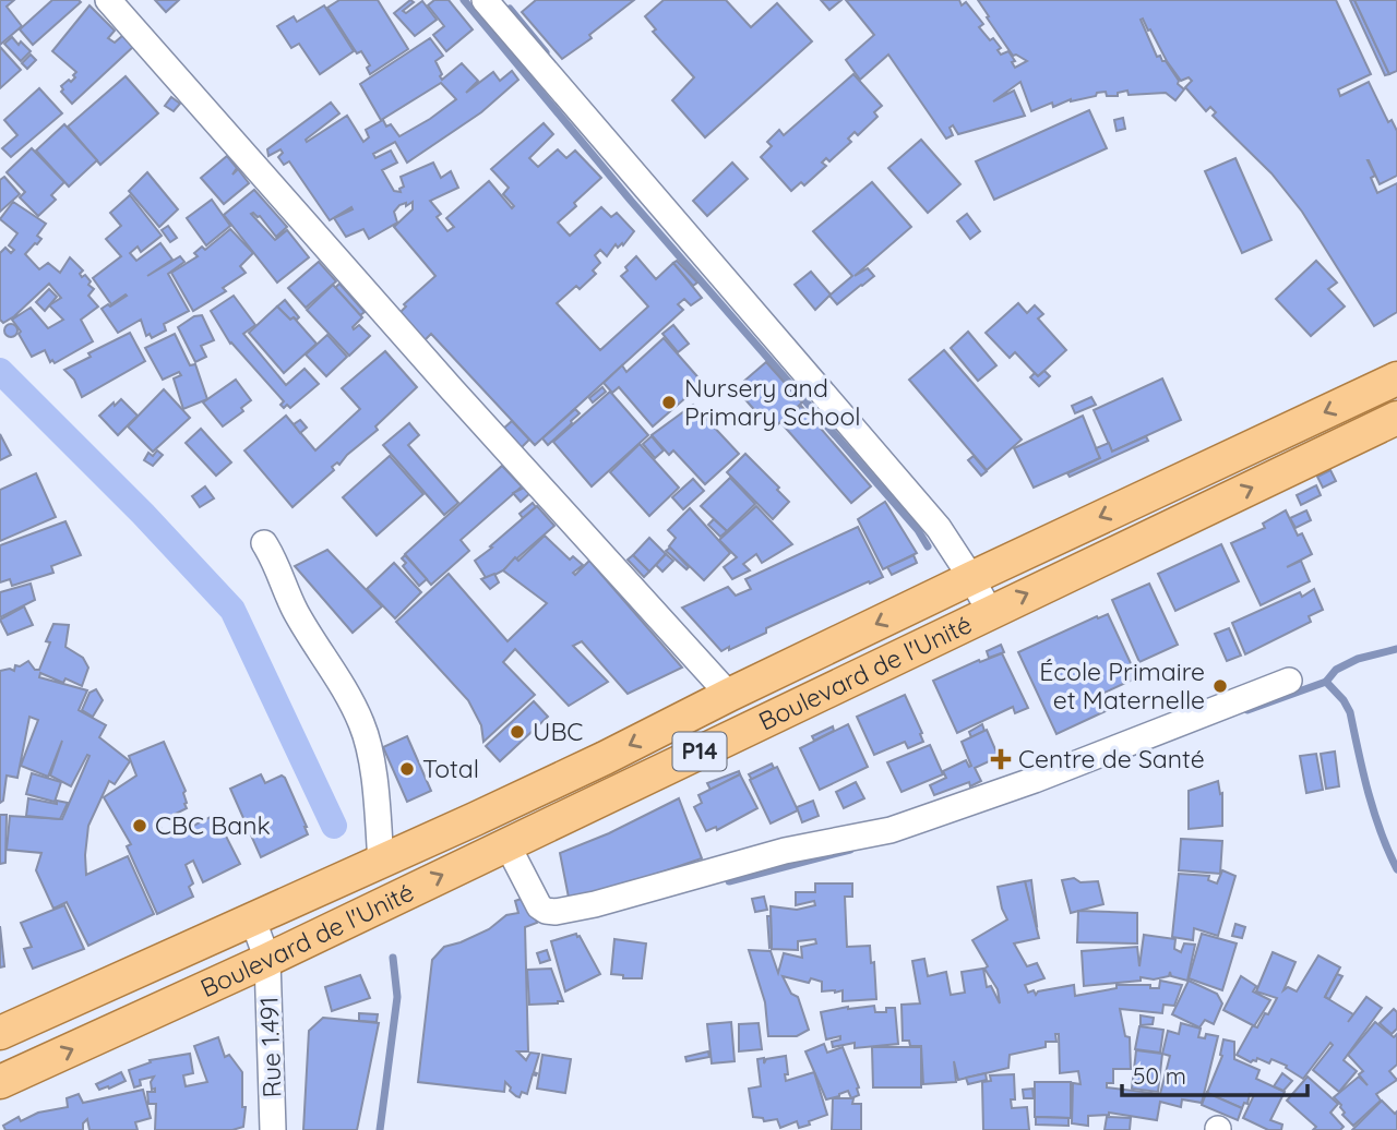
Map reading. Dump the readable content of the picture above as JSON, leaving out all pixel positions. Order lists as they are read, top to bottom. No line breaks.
{"streets":{"main road":["Boulevard de l'Unité","P14"],"street":["Rue 1.491"]},"crossings":[["Boulevard de l'Unité","Rue 1.491"]],"places":{"other":["Nursery and Primary School","École Primaire et Maternelle","UBC","Total","CBC Bank"],"health":["Centre de Santé"]},"scale_bar":"50 m"}
